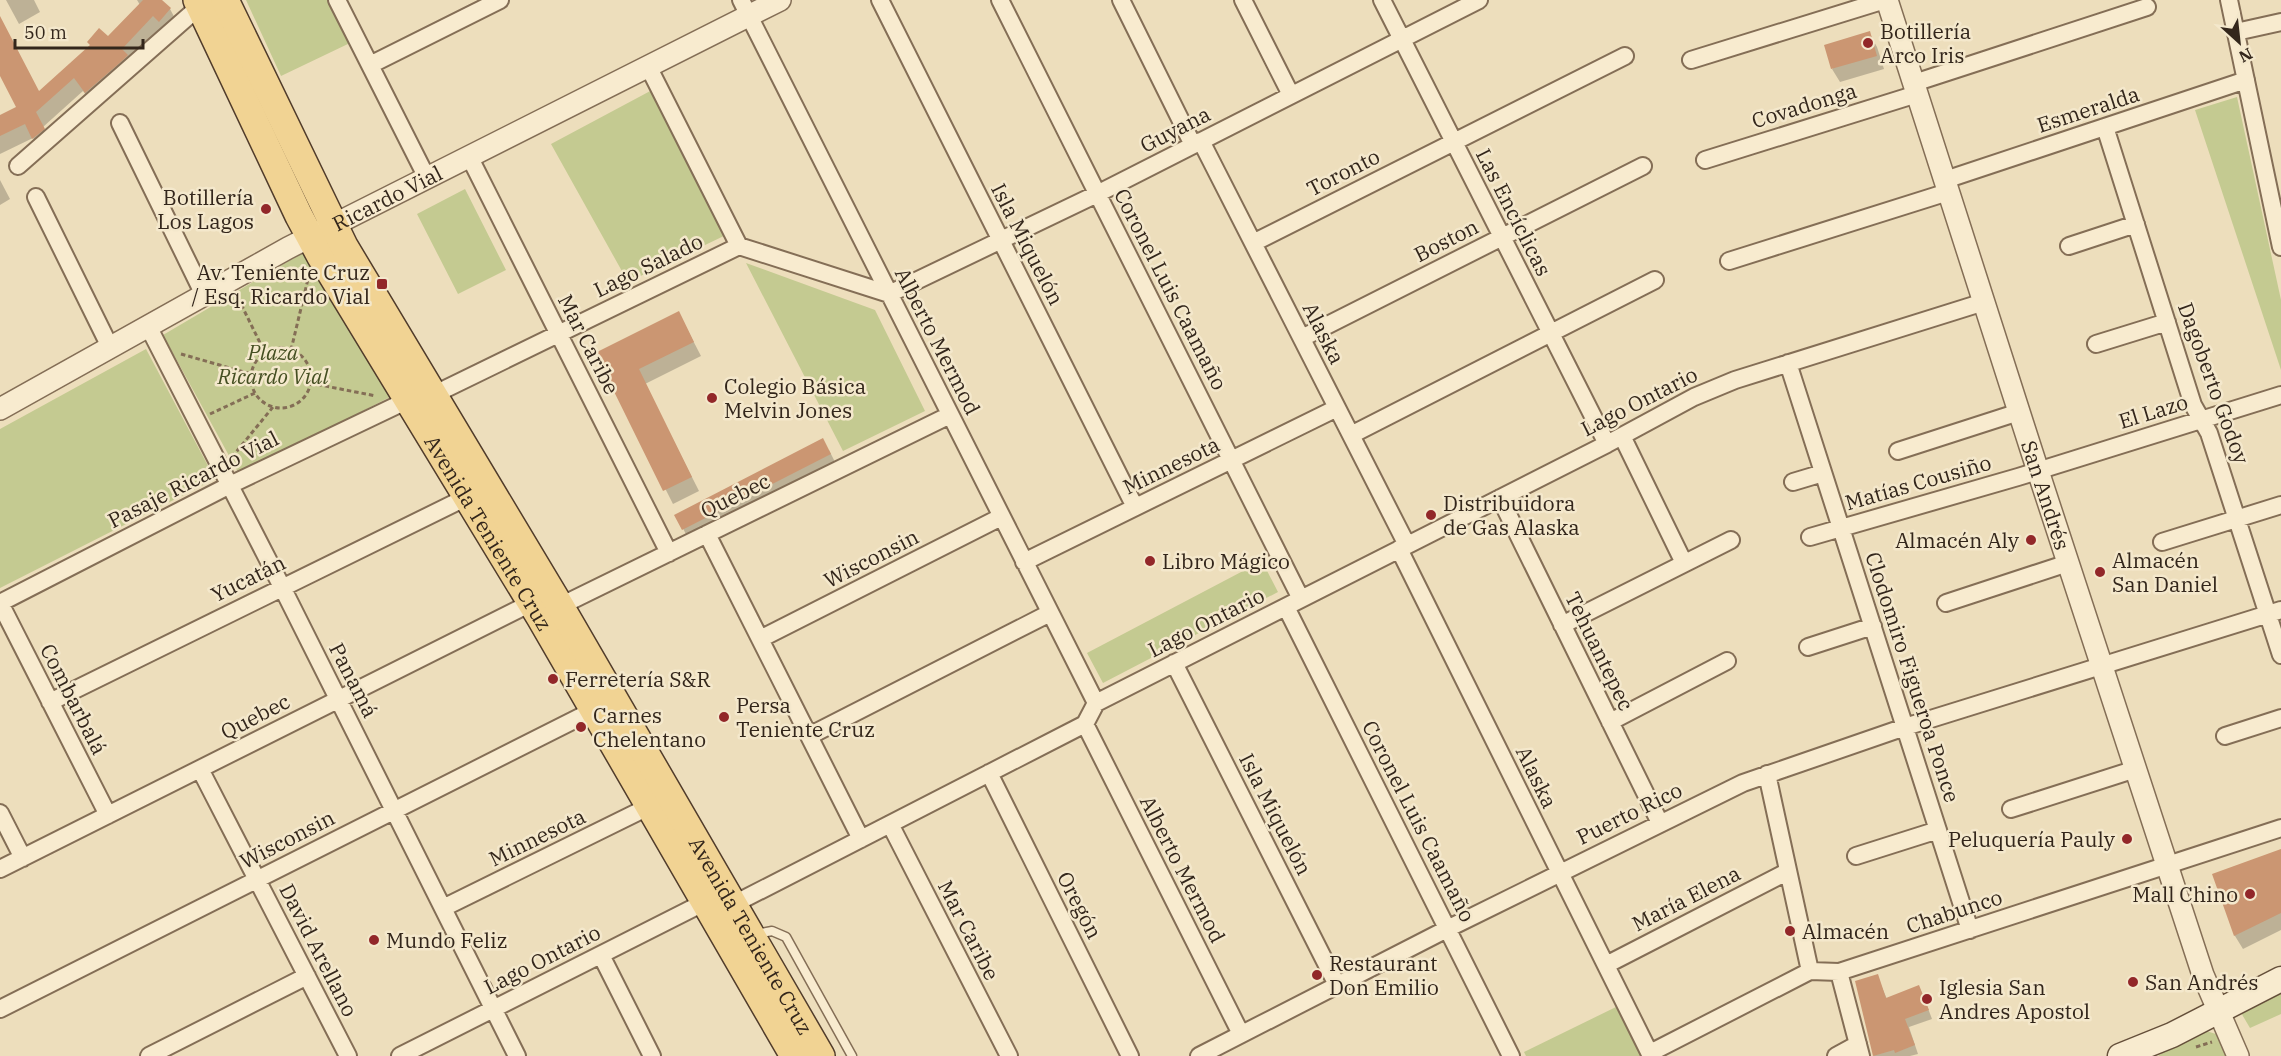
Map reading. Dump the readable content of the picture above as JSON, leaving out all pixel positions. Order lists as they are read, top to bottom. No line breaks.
{"streets":{"main road":["Avenida Teniente Cruz"],"street":["Covadonga","Esmeralda","Guyana","Toronto","Ricardo Vial","Las Encíclicas","Boston","Isla Miquelón","Lago Salado","Coronel Luis Caamaño","Alaska","Alberto Mermod","Mar Caribe","Dagoberto Godoy","Lago Ontario","El Lazo","Minnesota","Pasaje Ricardo Vial","Matías Cousiño","Quebec","San Andrés","Wisconsin","Yucatán","Tehuantepec","Clodomiro Figueroa Ponce","Panamá","Combarbalá","Puerto Rico","María Elena","Oregón","Chabunco","David Arellano"]},"crossings":[["Covadonga","San Andrés"],["Esmeralda","Dagoberto Godoy"],["Esmeralda","San Andrés"],["Guyana","Las Encíclicas"],["Guyana","Isla Miquelón"],["Guyana","Coronel Luis Caamaño"],["Guyana","Alaska"],["Guyana","Alberto Mermod"],["Toronto","Las Encíclicas"],["Toronto","Alaska"],["Ricardo Vial","Alberto Mermod"],["Ricardo Vial","Mar Caribe"],["Ricardo Vial","Avenida Teniente Cruz"],["Ricardo Vial","Panamá"],["Las Encíclicas","Boston"],["Las Encíclicas","Lago Ontario"],["Boston","Alaska"],["Isla Miquelón","Lago Ontario"],["Isla Miquelón","Minnesota"],["Isla Miquelón","Puerto Rico"],["Lago Salado","Mar Caribe"],["Lago Salado","Avenida Teniente Cruz"],["Coronel Luis Caamaño","Lago Ontario"],["Coronel Luis Caamaño","Minnesota"],["Coronel Luis Caamaño","Puerto Rico"],["Alaska","Lago Ontario"],["Alaska","Minnesota"],["Alaska","Puerto Rico"],["Alaska","María Elena"],["Alaska","Chabunco"],["Alberto Mermod","Lago Ontario"],["Alberto Mermod","Minnesota"],["Alberto Mermod","Quebec"],["Alberto Mermod","Wisconsin"],["Alberto Mermod","Puerto Rico"],["Mar Caribe","Quebec"],["Dagoberto Godoy","El Lazo"],["Dagoberto Godoy","Puerto Rico"],["Lago Ontario","San Andrés"],["Lago Ontario","Avenida Teniente Cruz"],["Lago Ontario","Tehuantepec"],["Lago Ontario","Clodomiro Figueroa Ponce"],["Lago Ontario","Panamá"],["El Lazo","Matías Cousiño"],["El Lazo","San Andrés"],["Minnesota","Avenida Teniente Cruz"],["Minnesota","Panamá"],["Pasaje Ricardo Vial","Avenida Teniente Cruz"],["Pasaje Ricardo Vial","Panamá"],["Pasaje Ricardo Vial","Combarbalá"],["Matías Cousiño","San Andrés"],["Matías Cousiño","Clodomiro Figueroa Ponce"],["Quebec","Avenida Teniente Cruz"],["Quebec","Panamá"],["Quebec","Combarbalá"],["Quebec","David Arellano"],["San Andrés","Puerto Rico"],["San Andrés","Chabunco"],["Avenida Teniente Cruz","Wisconsin"],["Avenida Teniente Cruz","Yucatán"],["Wisconsin","Panamá"],["Wisconsin","David Arellano"],["Yucatán","Panamá"],["Yucatán","Combarbalá"],["Tehuantepec","Puerto Rico"],["Clodomiro Figueroa Ponce","Puerto Rico"],["Clodomiro Figueroa Ponce","Chabunco"]],"parks":["Plaza Ricardo Vial"],"places":{"other":["Botillería Arco Iris","Botillería Los Lagos","Colegio Básica Melvin Jones","Distribuidora de Gas Alaska","Almacén Aly","Libro Mágico","Almacén San Daniel","Ferretería S&R","Persa Teniente Cruz","Carnes Chelentano","Peluquería Pauly","Mall Chino","Almacén","Mundo Feliz","Restaurant Don Emilio","San Andrés","Iglesia San Andres Apostol"],"transit":["Av. Teniente Cruz / Esq. Ricardo Vial"]},"scale_bar":"50 m","north":"bottom right"}
